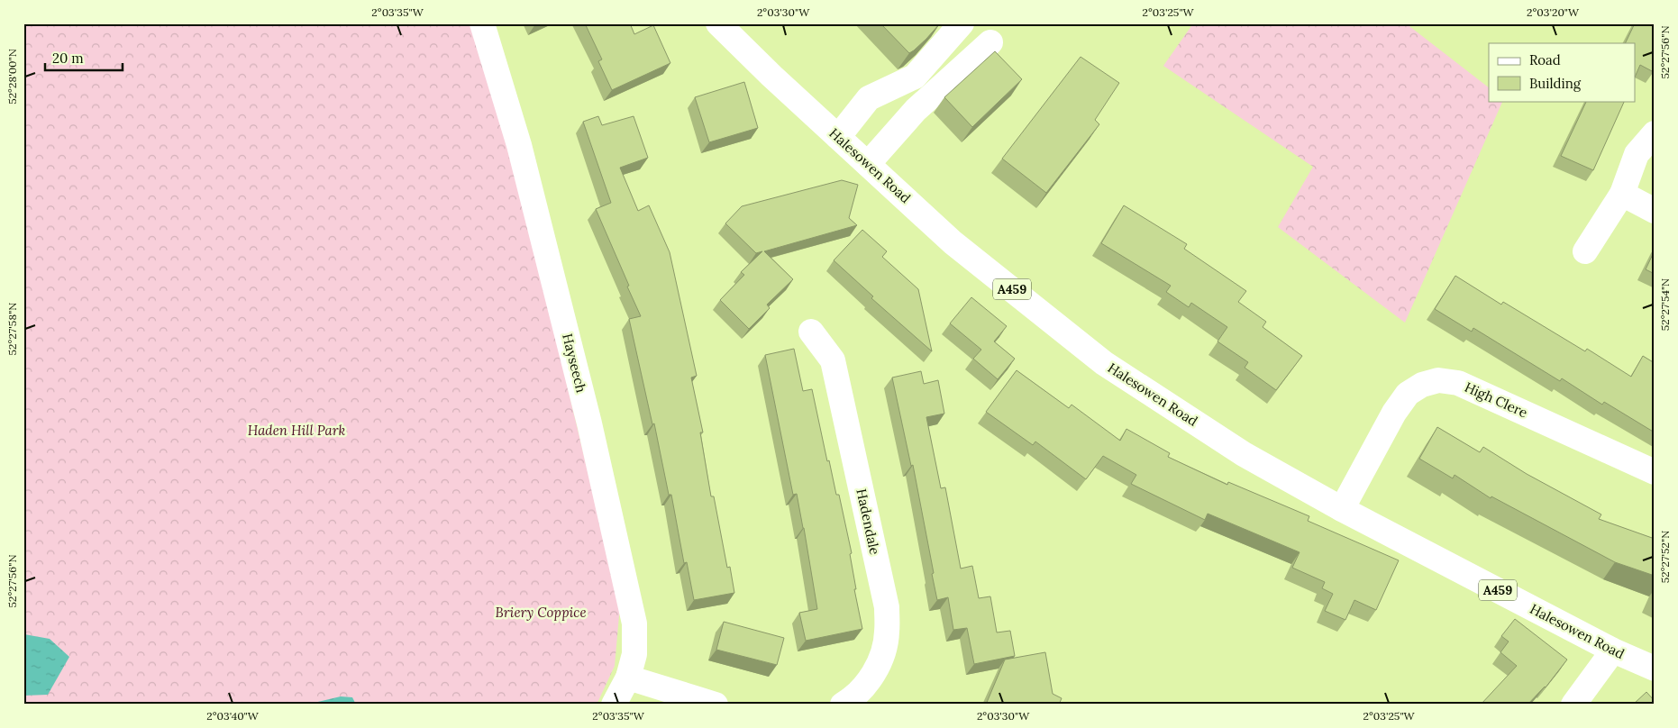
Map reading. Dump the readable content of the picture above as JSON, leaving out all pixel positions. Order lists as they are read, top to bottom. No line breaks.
{"streets":{"street":["Halesowen Road","A459","Hayseech","High Clere","Hadendale"]},"crossings":[["Halesowen Road","High Clere"]],"parks":["Haden Hill Park","Briery Coppice"],"legend":["Road","Building"],"scale_bar":"20 m","coordinates":["2°03'35\"W","2°03'30\"W","2°03'25\"W","2°03'20\"W","52°27'56\"N","52°28'00\"N","52°27'54\"N","52°27'58\"N","52°27'52\"N","2°03'40\"W"]}
